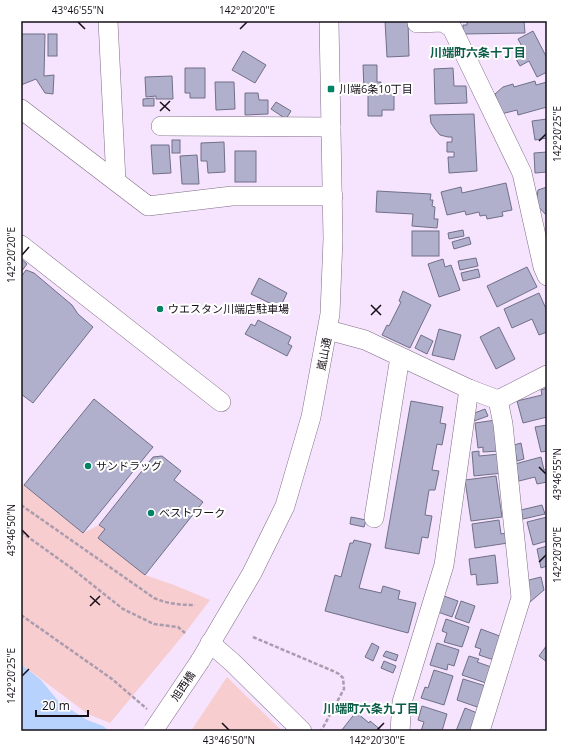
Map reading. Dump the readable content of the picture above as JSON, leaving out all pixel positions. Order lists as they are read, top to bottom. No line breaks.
{"streets":{"street":["嵐山通","旭西橋"]},"crossings":[["嵐山通","旭西橋"]],"districts":["川端町六条十丁目","川端町六条九丁目"],"places":{"transit":["川端6条10丁目"],"other":["ウエスタン川端店駐車場","サンドラッグ","ベストワーク"]},"scale_bar":"20 m","coordinates":["43°46'55\"N","142°20'20\"E","142°20'25\"E","43°46'50\"N","142°20'30\"E"]}
